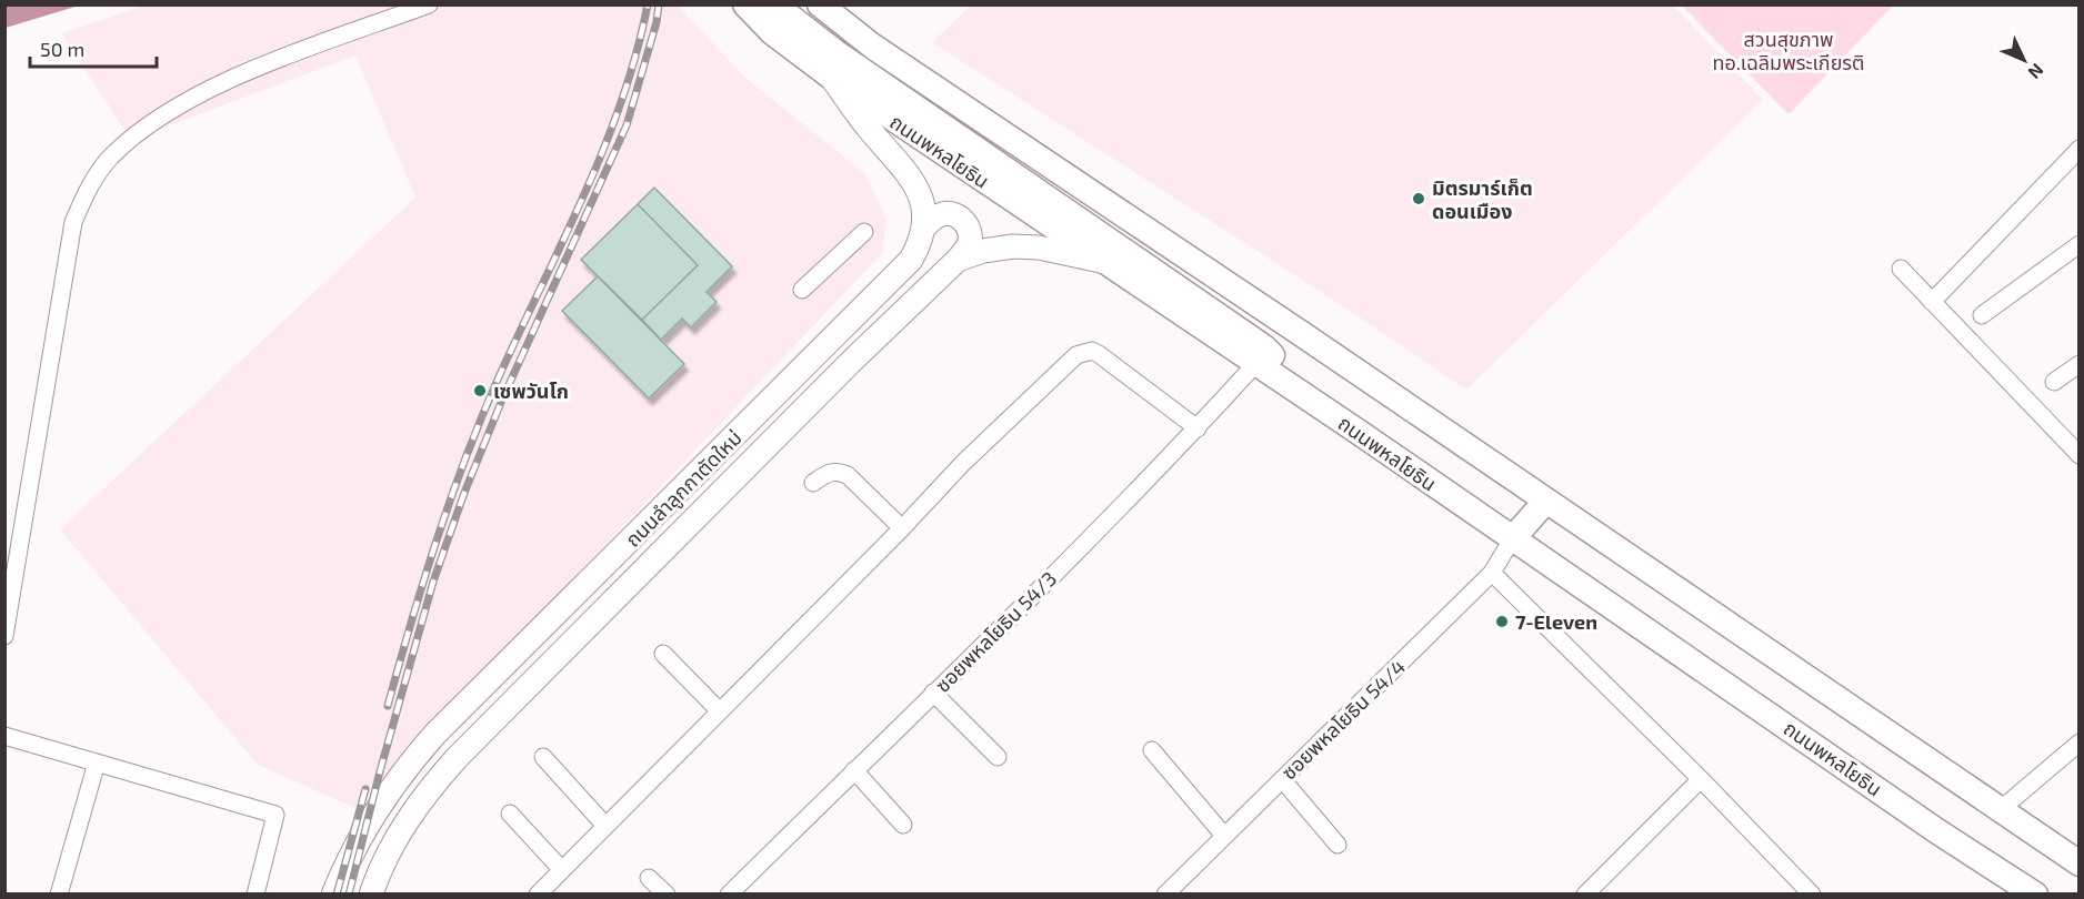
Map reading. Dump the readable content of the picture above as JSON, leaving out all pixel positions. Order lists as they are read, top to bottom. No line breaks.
{"streets":{"main road":["ถนนพหลโยธิน","ถนนลำลูกกาตัดใหม่"],"street":["ซอยพหลโยธิน 54/3","ซอยพหลโยธิน 54/4"]},"crossings":[["ถนนพหลโยธิน","ถนนลำลูกกาตัดใหม่"],["ถนนพหลโยธิน","ซอยพหลโยธิน 54/3"],["ถนนพหลโยธิน","ซอยพหลโยธิน 54/4"]],"parks":["สวนสุขภาพ ทอ.เฉลิมพระเกียรติ"],"places":["มิตรมาร์เก็ต ดอนเมือง","เซพวันโก","7-Eleven"],"scale_bar":"50 m","north":"bottom right"}
